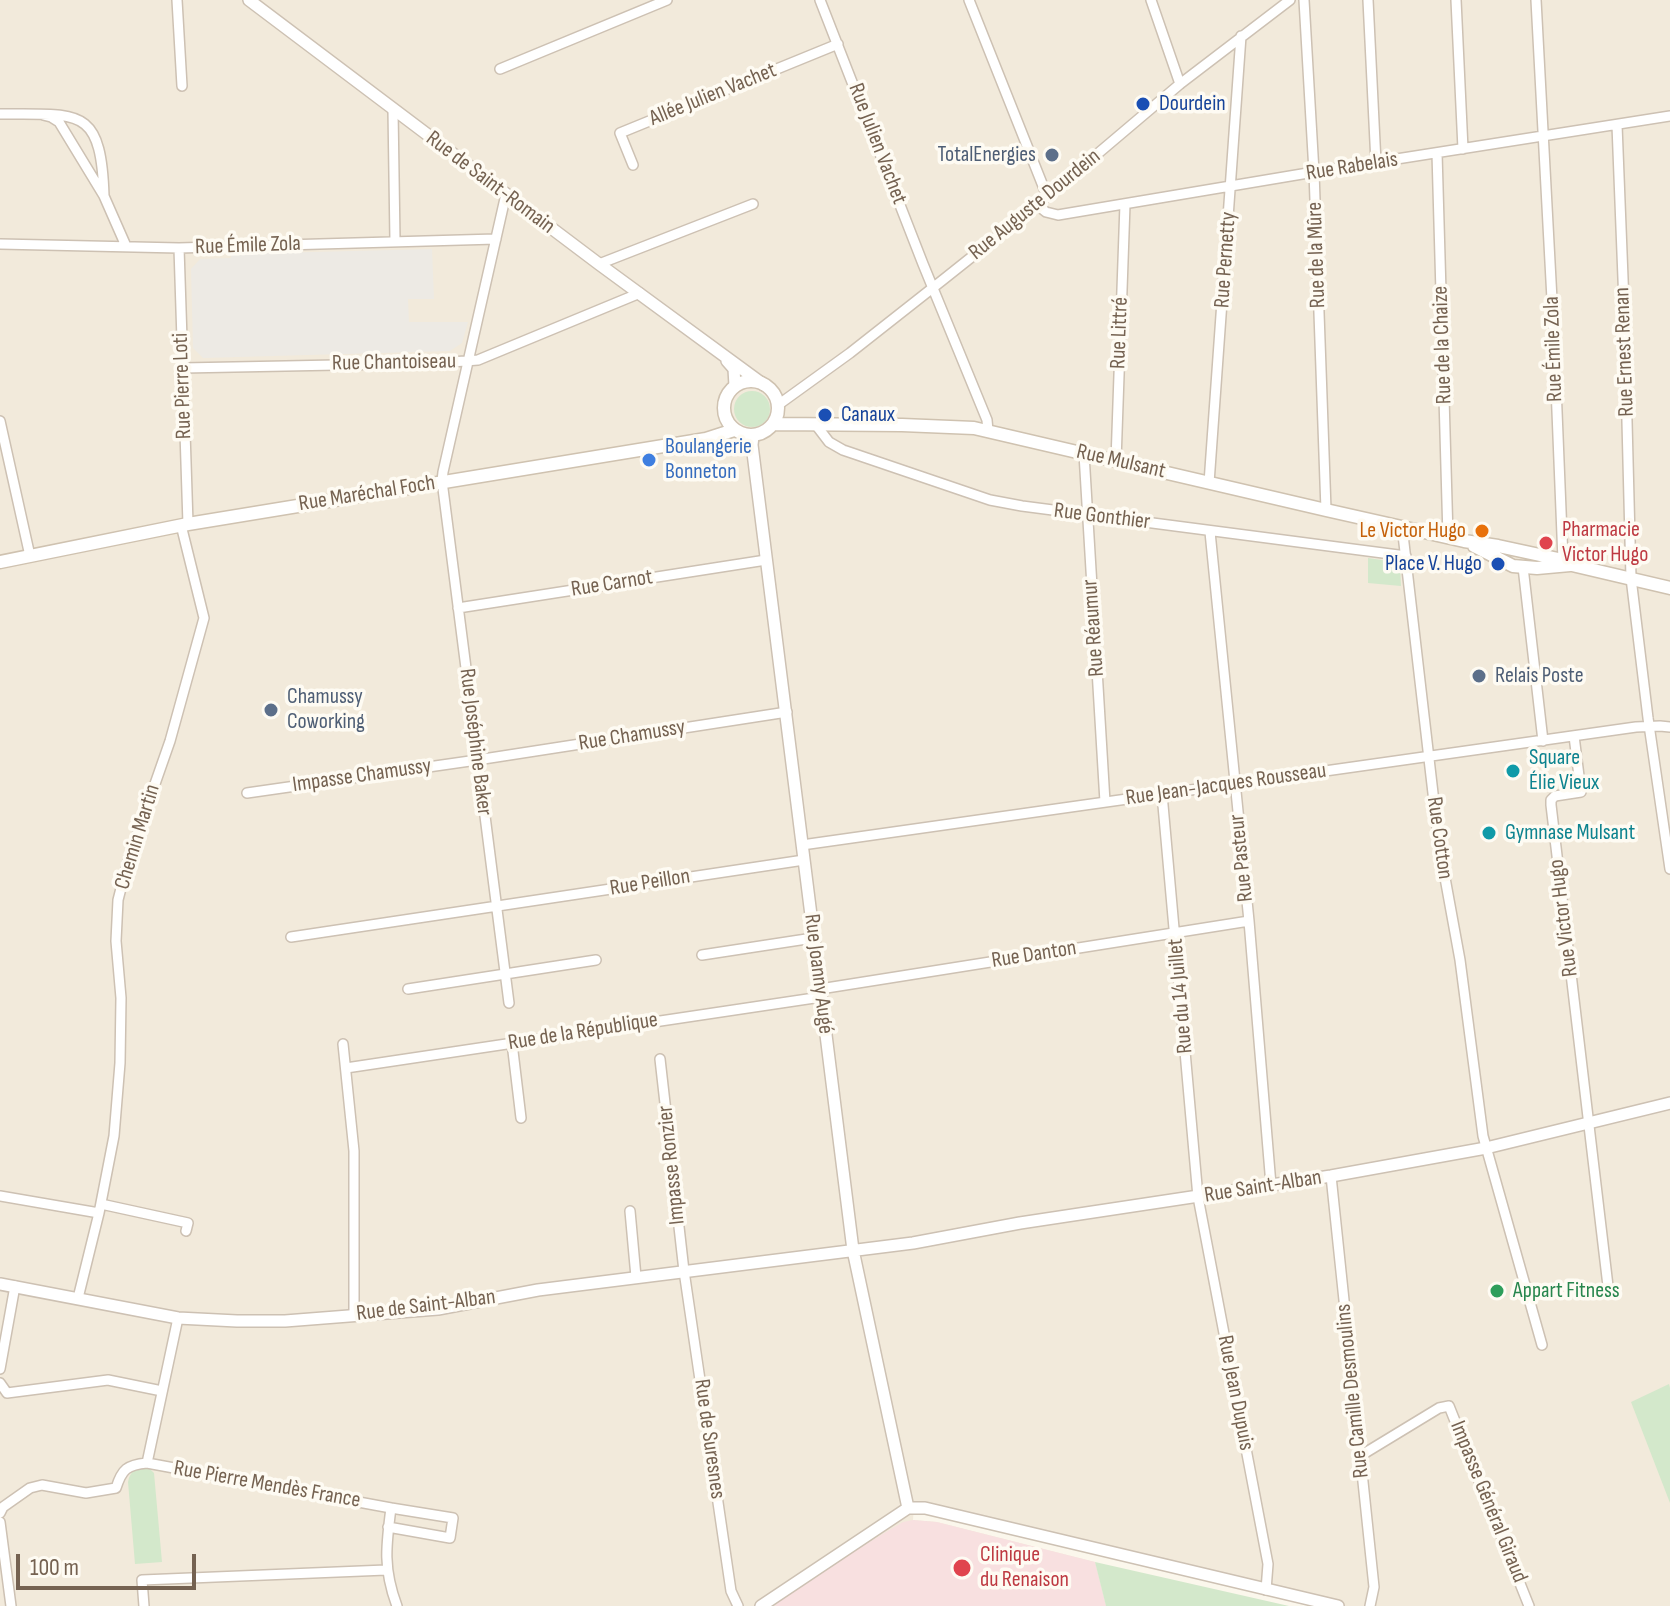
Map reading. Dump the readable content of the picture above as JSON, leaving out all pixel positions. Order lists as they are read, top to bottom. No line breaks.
{"streets":{"main road":["Rue Mulsant","Rue Maréchal Foch"],"street":["Allée Julien Vachet","Rue Julien Vachet","Rue Rabelais","Rue de Saint-Romain","Rue Auguste Dourdein","Rue Émile Zola","Rue de la Mûre","Rue Pernetty","Rue Littré","Rue de la Chaize","Rue Ernest Renan","Rue Chantoiseau","Rue Pierre Loti","Rue Gonthier","Rue Carnot","Rue Réaumur","Rue Chamussy","Rue Joséphine Baker","Impasse Chamussy","Rue Jean-Jacques Rousseau","Chemin Martin","Rue Cotton","Rue Pasteur","Rue Peillon","Rue Victor Hugo","Rue Danton","Rue Joanny Augé","Rue du 14 Juillet","Rue de la République","Impasse Ronzier","Rue Saint-Alban","Rue de Saint-Alban","Rue Camille Desmoulins","Rue Jean Dupuis","Rue de Suresnes","Rue Pierre Mendès France","Impasse Général Giraud"]},"crossings":[["Allée Julien Vachet","Rue Julien Vachet"],["Rue Julien Vachet","Rue Auguste Dourdein"],["Rue Julien Vachet","Rue Mulsant"],["Rue Rabelais","Rue Auguste Dourdein"],["Rue Rabelais","Rue Émile Zola"],["Rue Rabelais","Rue de la Mûre"],["Rue Rabelais","Rue Pernetty"],["Rue Rabelais","Rue Littré"],["Rue Rabelais","Rue de la Chaize"],["Rue Rabelais","Rue Ernest Renan"],["Rue de Saint-Romain","Rue Auguste Dourdein"],["Rue de Saint-Romain","Rue Chantoiseau"],["Rue de Saint-Romain","Rue Mulsant"],["Rue de Saint-Romain","Rue Maréchal Foch"],["Rue de Saint-Romain","Rue Joséphine Baker"],["Rue de Saint-Romain","Rue Joanny Augé"],["Rue Auguste Dourdein","Rue Pernetty"],["Rue Auguste Dourdein","Rue Mulsant"],["Rue Auguste Dourdein","Rue Maréchal Foch"],["Rue Auguste Dourdein","Rue Joanny Augé"],["Rue Émile Zola","Rue Pierre Loti"],["Rue Émile Zola","Rue Mulsant"],["Rue Émile Zola","Rue Joséphine Baker"],["Rue de la Mûre","Rue Mulsant"],["Rue Pernetty","Rue Mulsant"],["Rue Littré","Rue Mulsant"],["Rue de la Chaize","Rue Mulsant"],["Rue Ernest Renan","Rue Mulsant"],["Rue Ernest Renan","Rue Jean-Jacques Rousseau"],["Rue Chantoiseau","Rue Pierre Loti"],["Rue Chantoiseau","Rue Joséphine Baker"],["Rue Pierre Loti","Rue Maréchal Foch"],["Rue Pierre Loti","Chemin Martin"],["Rue Mulsant","Rue Maréchal Foch"],["Rue Mulsant","Rue Gonthier"],["Rue Mulsant","Rue Réaumur"],["Rue Mulsant","Rue Cotton"],["Rue Mulsant","Rue Joanny Augé"],["Rue Maréchal Foch","Rue Joséphine Baker"],["Rue Maréchal Foch","Chemin Martin"],["Rue Maréchal Foch","Rue Joanny Augé"],["Rue Gonthier","Rue Réaumur"],["Rue Gonthier","Rue Cotton"],["Rue Gonthier","Rue Pasteur"],["Rue Carnot","Rue Joséphine Baker"],["Rue Carnot","Rue Joanny Augé"],["Rue Réaumur","Rue Jean-Jacques Rousseau"],["Rue Chamussy","Rue Joséphine Baker"],["Rue Chamussy","Impasse Chamussy"],["Rue Chamussy","Rue Joanny Augé"],["Rue Joséphine Baker","Impasse Chamussy"],["Rue Joséphine Baker","Rue Peillon"],["Rue Jean-Jacques Rousseau","Rue Cotton"],["Rue Jean-Jacques Rousseau","Rue Pasteur"],["Rue Jean-Jacques Rousseau","Rue Victor Hugo"],["Rue Jean-Jacques Rousseau","Rue Joanny Augé"],["Rue Jean-Jacques Rousseau","Rue du 14 Juillet"],["Chemin Martin","Rue de Saint-Alban"],["Rue Cotton","Rue Saint-Alban"],["Rue Pasteur","Rue Danton"],["Rue Pasteur","Rue Saint-Alban"],["Rue Peillon","Rue Joanny Augé"],["Rue Victor Hugo","Rue Saint-Alban"],["Rue Danton","Rue Joanny Augé"],["Rue Danton","Rue du 14 Juillet"],["Rue Danton","Rue de la République"],["Rue Joanny Augé","Rue de la République"],["Rue Joanny Augé","Rue Saint-Alban"],["Rue Joanny Augé","Rue de Saint-Alban"],["Rue du 14 Juillet","Rue Saint-Alban"],["Rue du 14 Juillet","Rue Jean Dupuis"],["Impasse Ronzier","Rue de Saint-Alban"],["Impasse Ronzier","Rue de Suresnes"],["Rue Saint-Alban","Rue de Saint-Alban"],["Rue Saint-Alban","Rue Camille Desmoulins"],["Rue Saint-Alban","Rue Jean Dupuis"],["Rue de Saint-Alban","Rue de Suresnes"],["Rue de Saint-Alban","Rue Pierre Mendès France"],["Rue Camille Desmoulins","Impasse Général Giraud"]],"places":["Dourdein","TotalEnergies","Canaux","Boulangerie Bonneton","Le Victor Hugo","Pharmacie Victor Hugo","Place V. Hugo","Relais Poste","Chamussy Coworking","Square Élie Vieux","Gymnase Mulsant","Appart Fitness","Clinique du Renaison"],"scale_bar":"100 m"}
